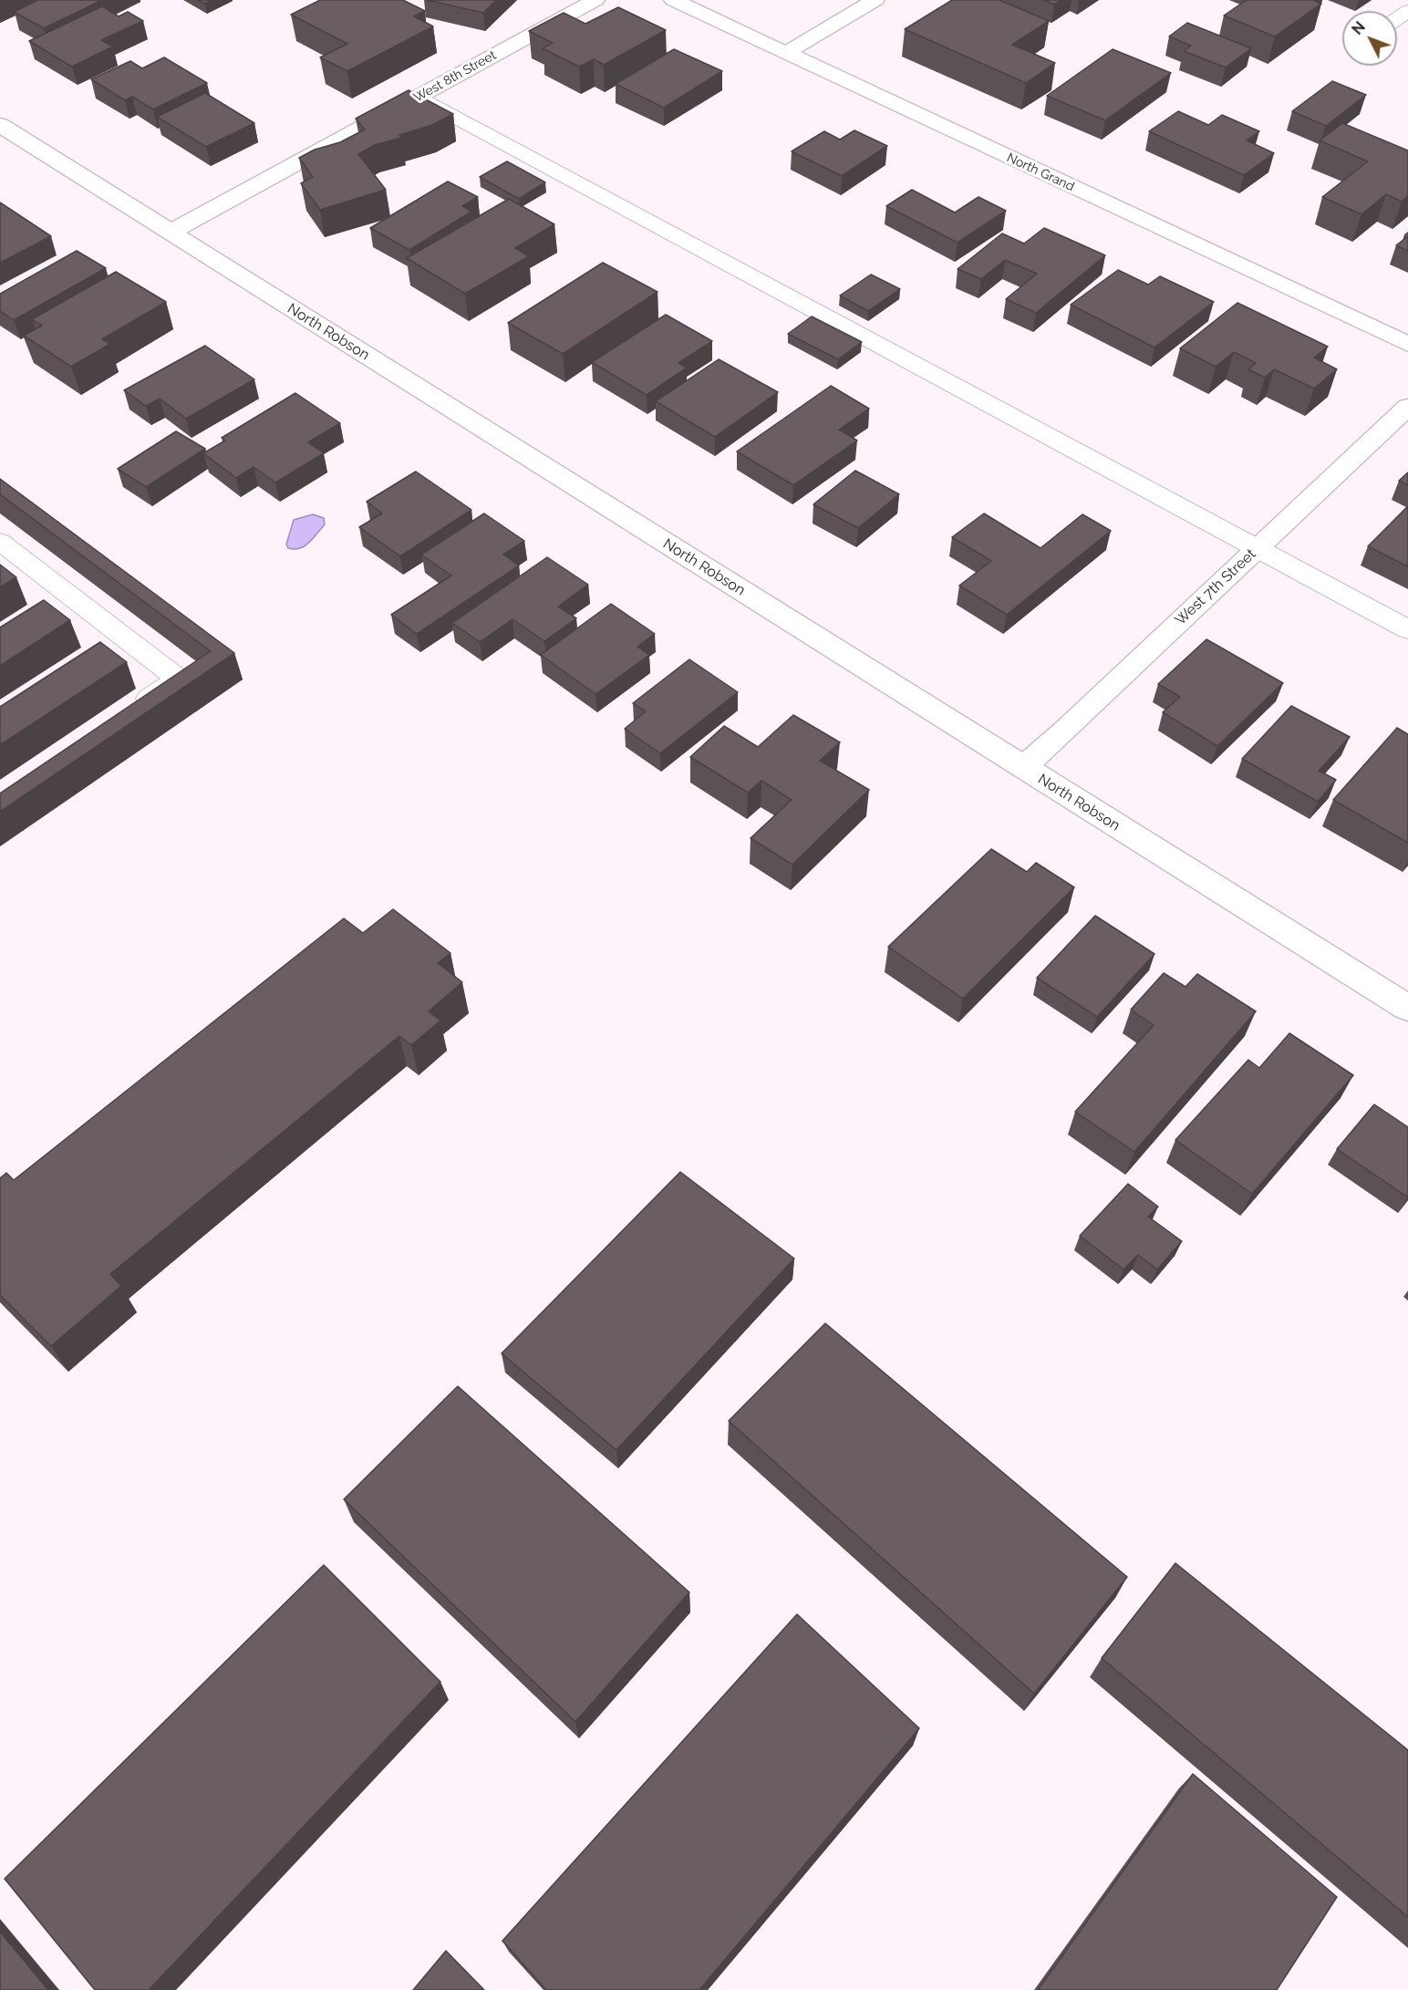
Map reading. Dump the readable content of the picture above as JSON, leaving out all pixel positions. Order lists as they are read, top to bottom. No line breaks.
{"streets":{"street":["West 8th Street","North Grand","North Robson","West 7th Street"]},"crossings":[["West 8th Street","North Robson"],["North Robson","West 7th Street"]],"north":"top left"}
